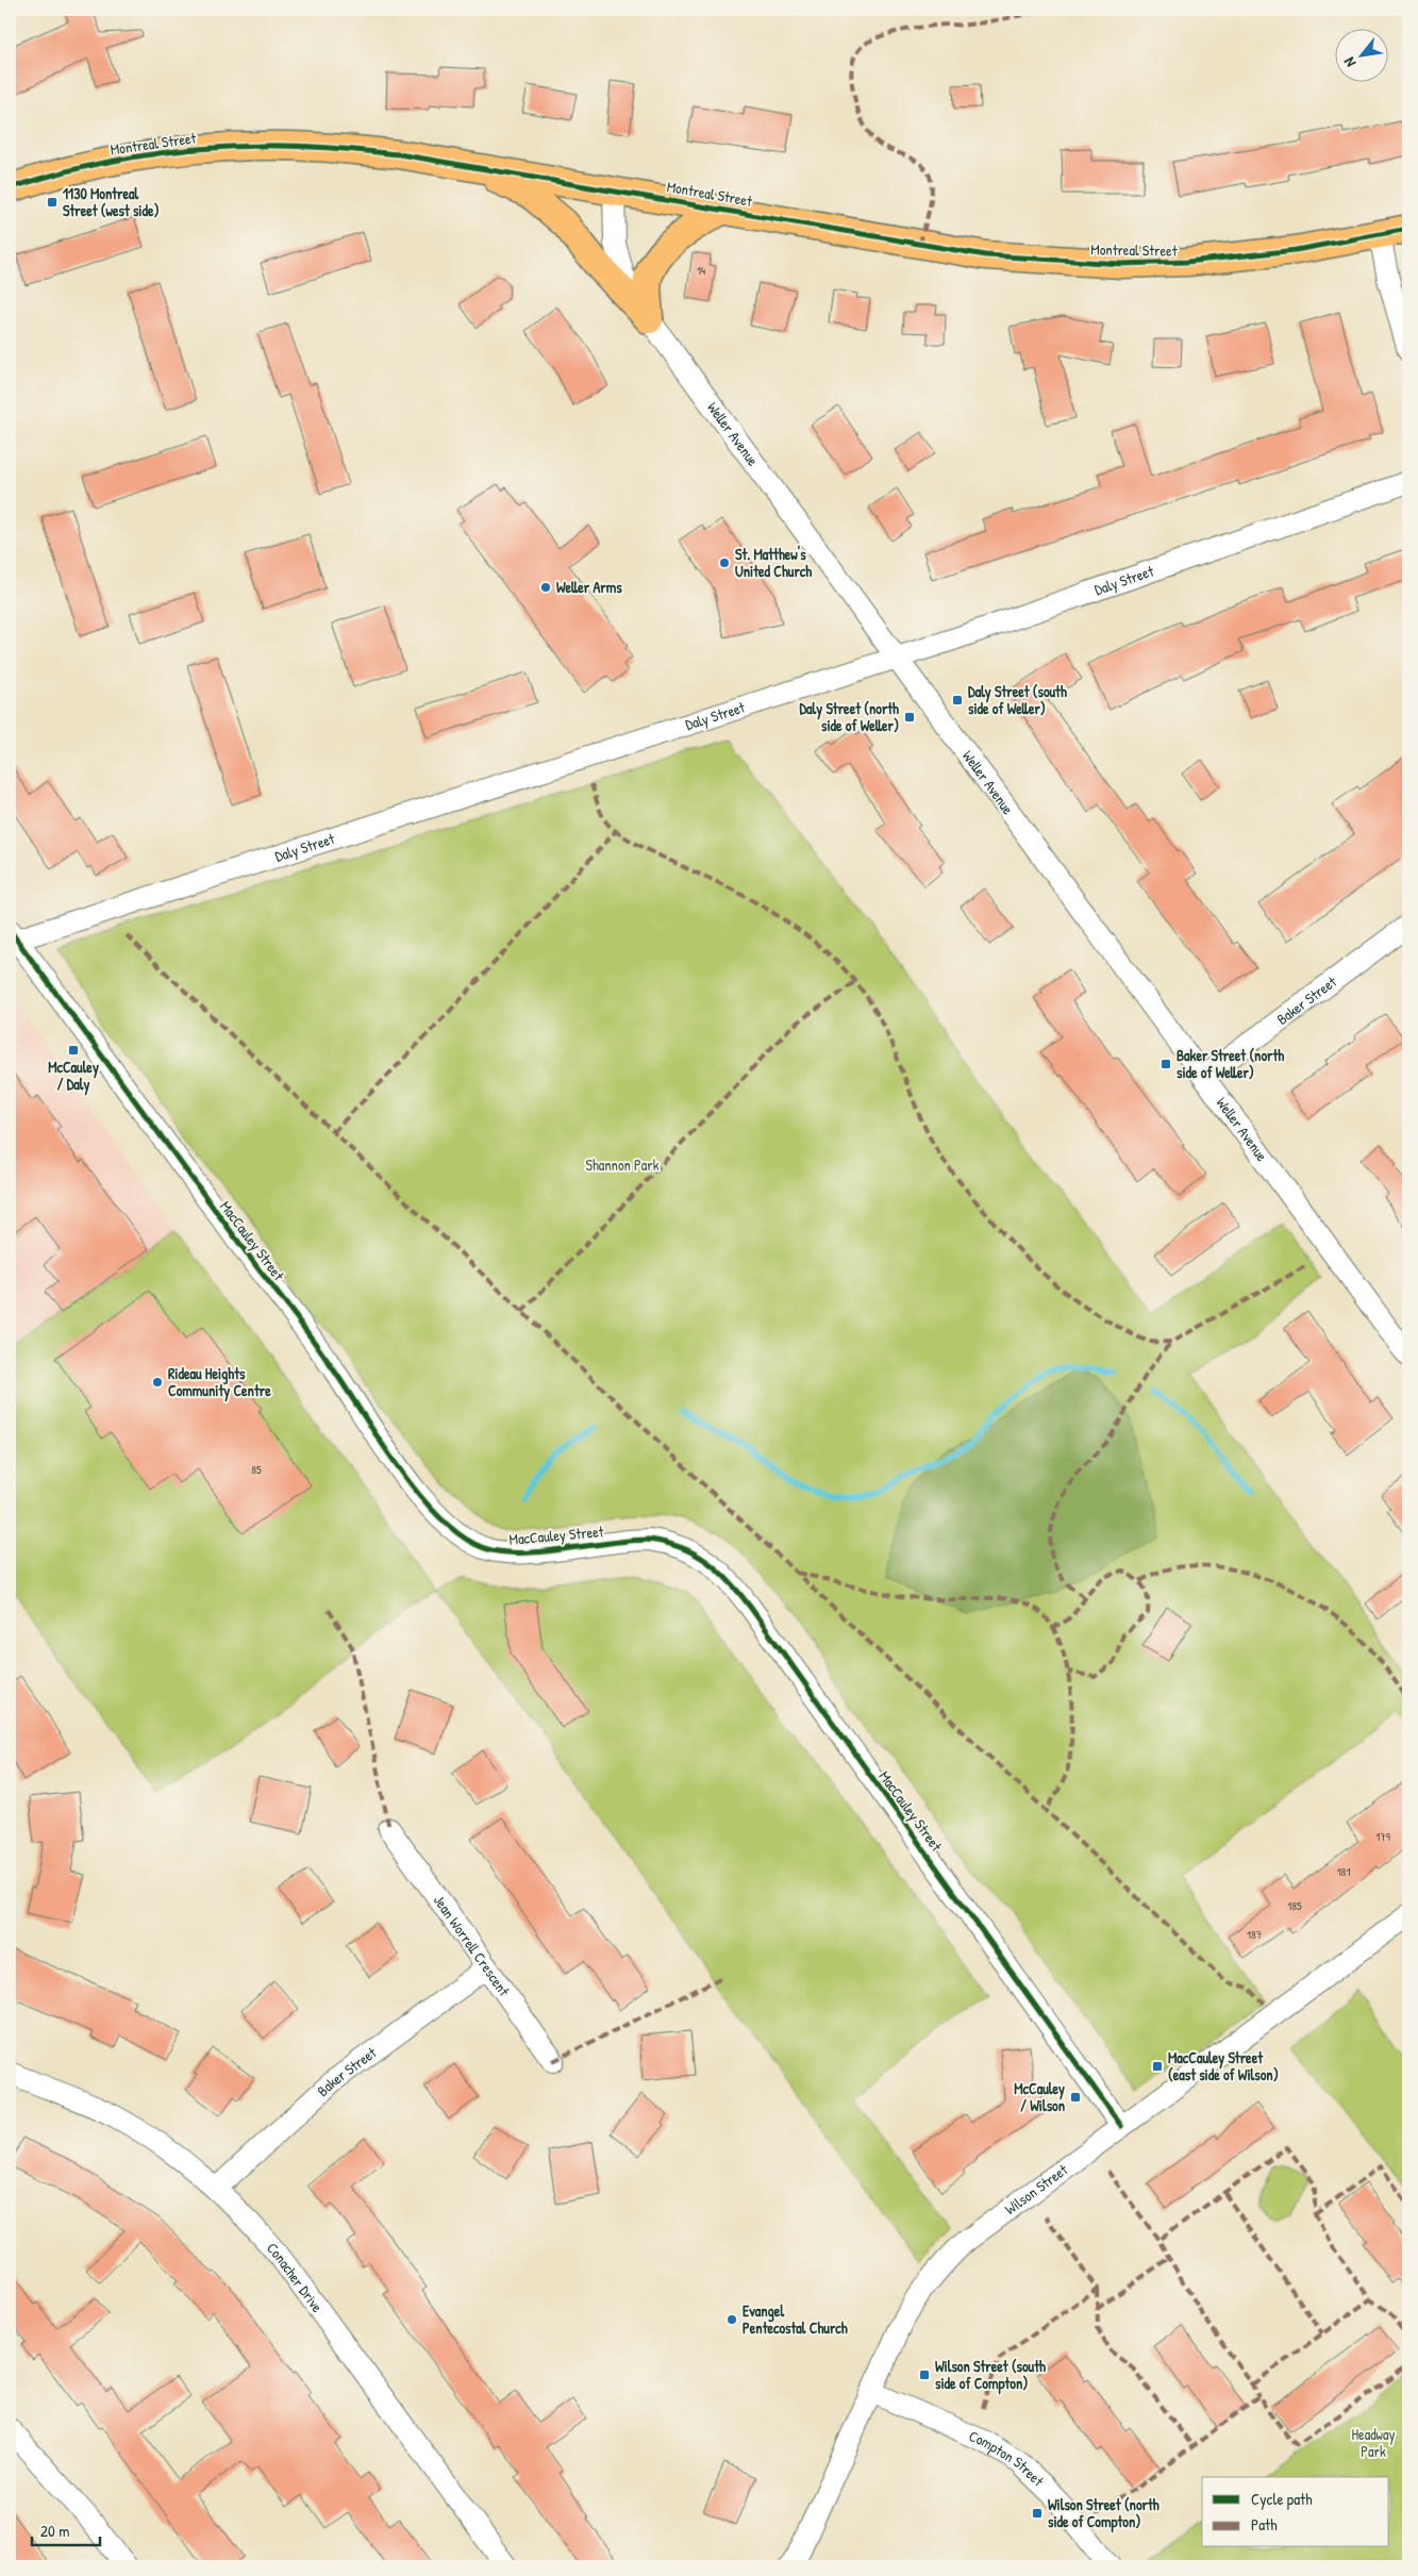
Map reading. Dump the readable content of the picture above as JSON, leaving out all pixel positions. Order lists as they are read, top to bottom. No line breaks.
{"streets":{"main road":["Montreal Street"],"street":["Weller Avenue","Daly Street","Baker Street","MacCauley Street","Jean Worrell Crescent","Wilson Street","Conacher Drive","Compton Street"]},"crossings":[["Montreal Street","Weller Avenue"],["Weller Avenue","Daly Street"],["Weller Avenue","Baker Street"],["Daly Street","MacCauley Street"],["Baker Street","Jean Worrell Crescent"],["Baker Street","Conacher Drive"],["MacCauley Street","Wilson Street"],["Wilson Street","Compton Street"]],"parks":["Shannon Park","Headway Park"],"places":{"transit":["1130 Montreal Street (west side)","Daly Street (south side of Weller)","Daly Street (north side of Weller)","McCauley / Daly","Baker Street (north side of Weller)","MacCauley Street (east side of Wilson)","McCauley / Wilson","Wilson Street (south side of Compton)","Wilson Street (north side of Compton)"],"other":["St. Matthew's United Church","Weller Arms","Rideau Heights Community Centre","Evangel Pentecostal Church"]},"house_numbers":["14","85","179","181","185","187"],"legend":["Cycle path","Path"],"scale_bar":"20 m","north":"bottom left"}
